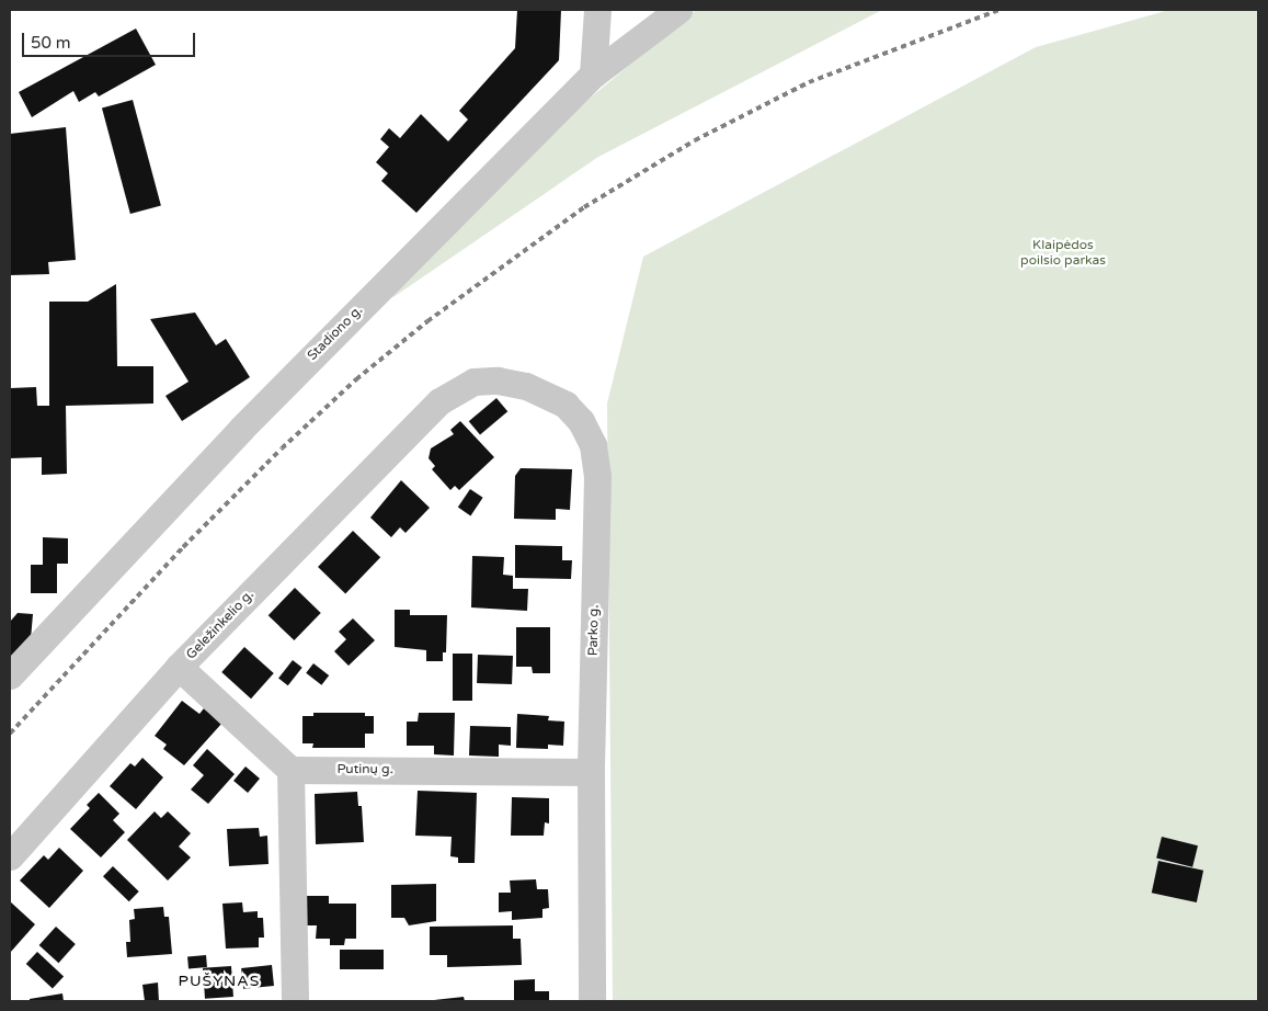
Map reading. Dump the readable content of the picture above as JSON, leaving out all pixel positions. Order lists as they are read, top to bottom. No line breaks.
{"streets":{"street":["Stadiono g.","Geležinkelio g.","Parko g.","Putinų g."]},"crossings":[["Geležinkelio g.","Parko g."],["Parko g.","Putinų g."]],"districts":["PUŠYNAS"],"parks":["Klaipėdos poilsio parkas"],"scale_bar":"50 m"}
